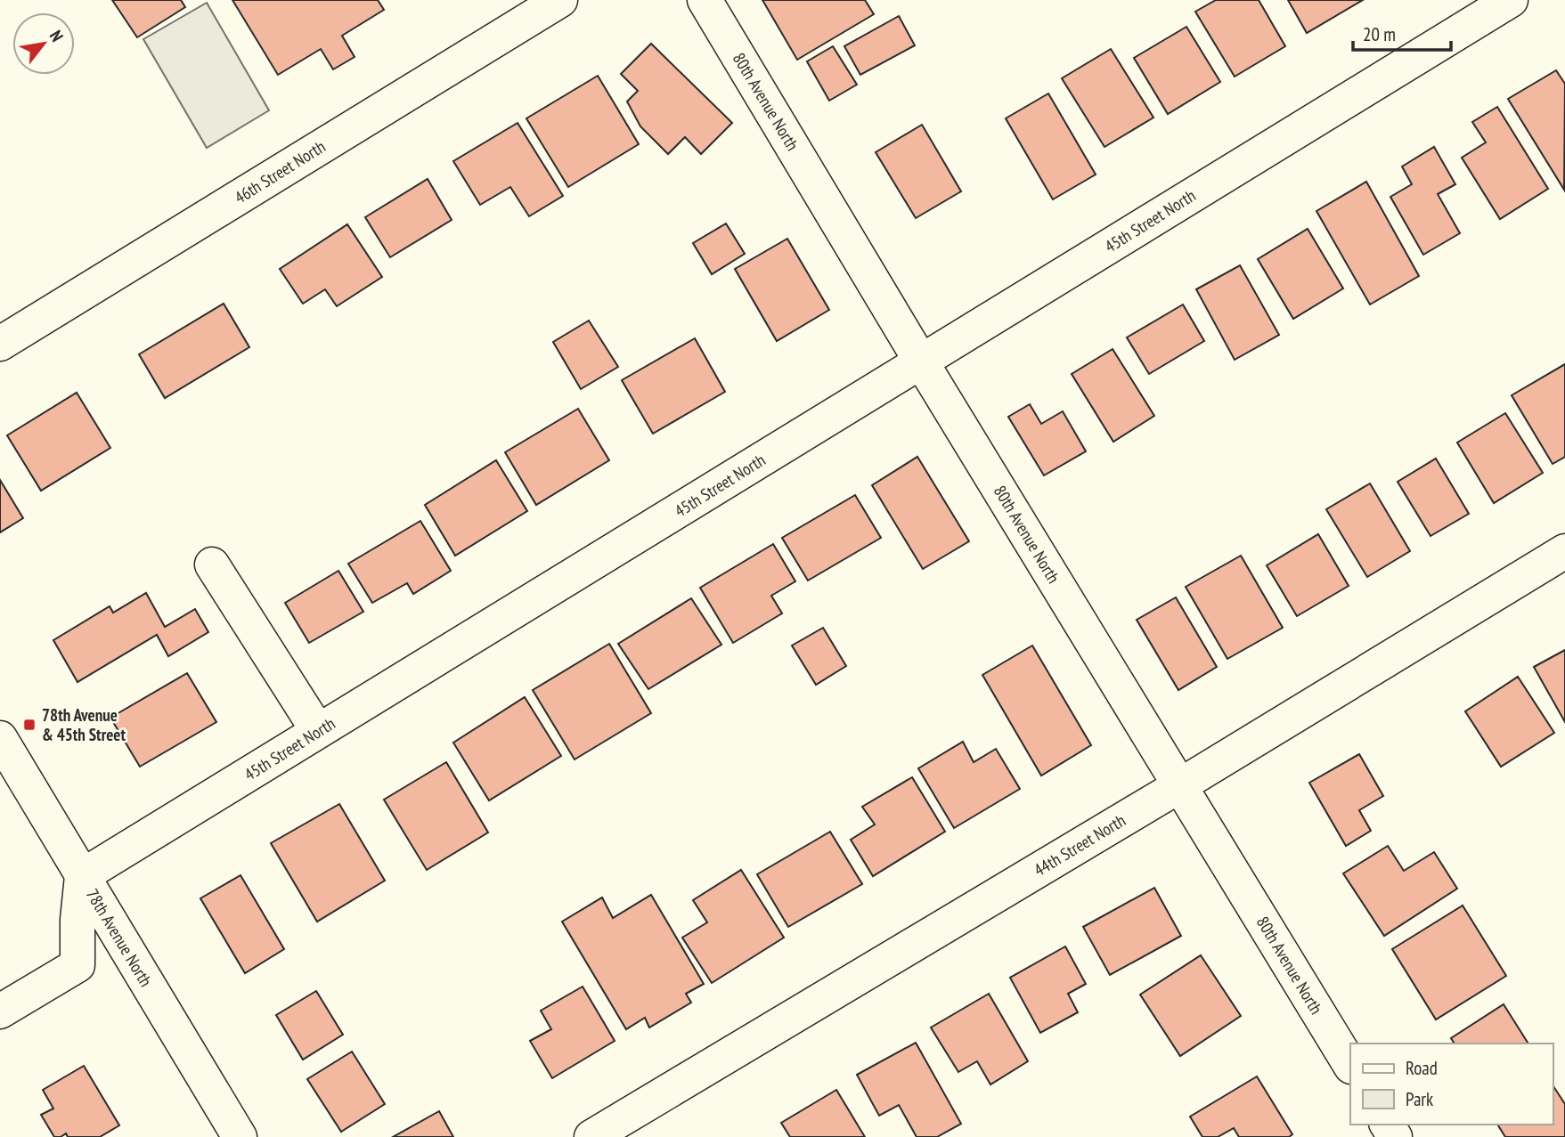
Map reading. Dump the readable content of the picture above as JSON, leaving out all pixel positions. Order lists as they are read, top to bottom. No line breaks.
{"streets":{"street":["80th Avenue North","46th Street North","45th Street North","44th Street North","78th Avenue North"]},"crossings":[["80th Avenue North","45th Street North"],["80th Avenue North","44th Street North"],["45th Street North","78th Avenue North"]],"places":{"transit":["78th Avenue & 45th Street"]},"legend":["Road","Park"],"scale_bar":"20 m","north":"top right"}
